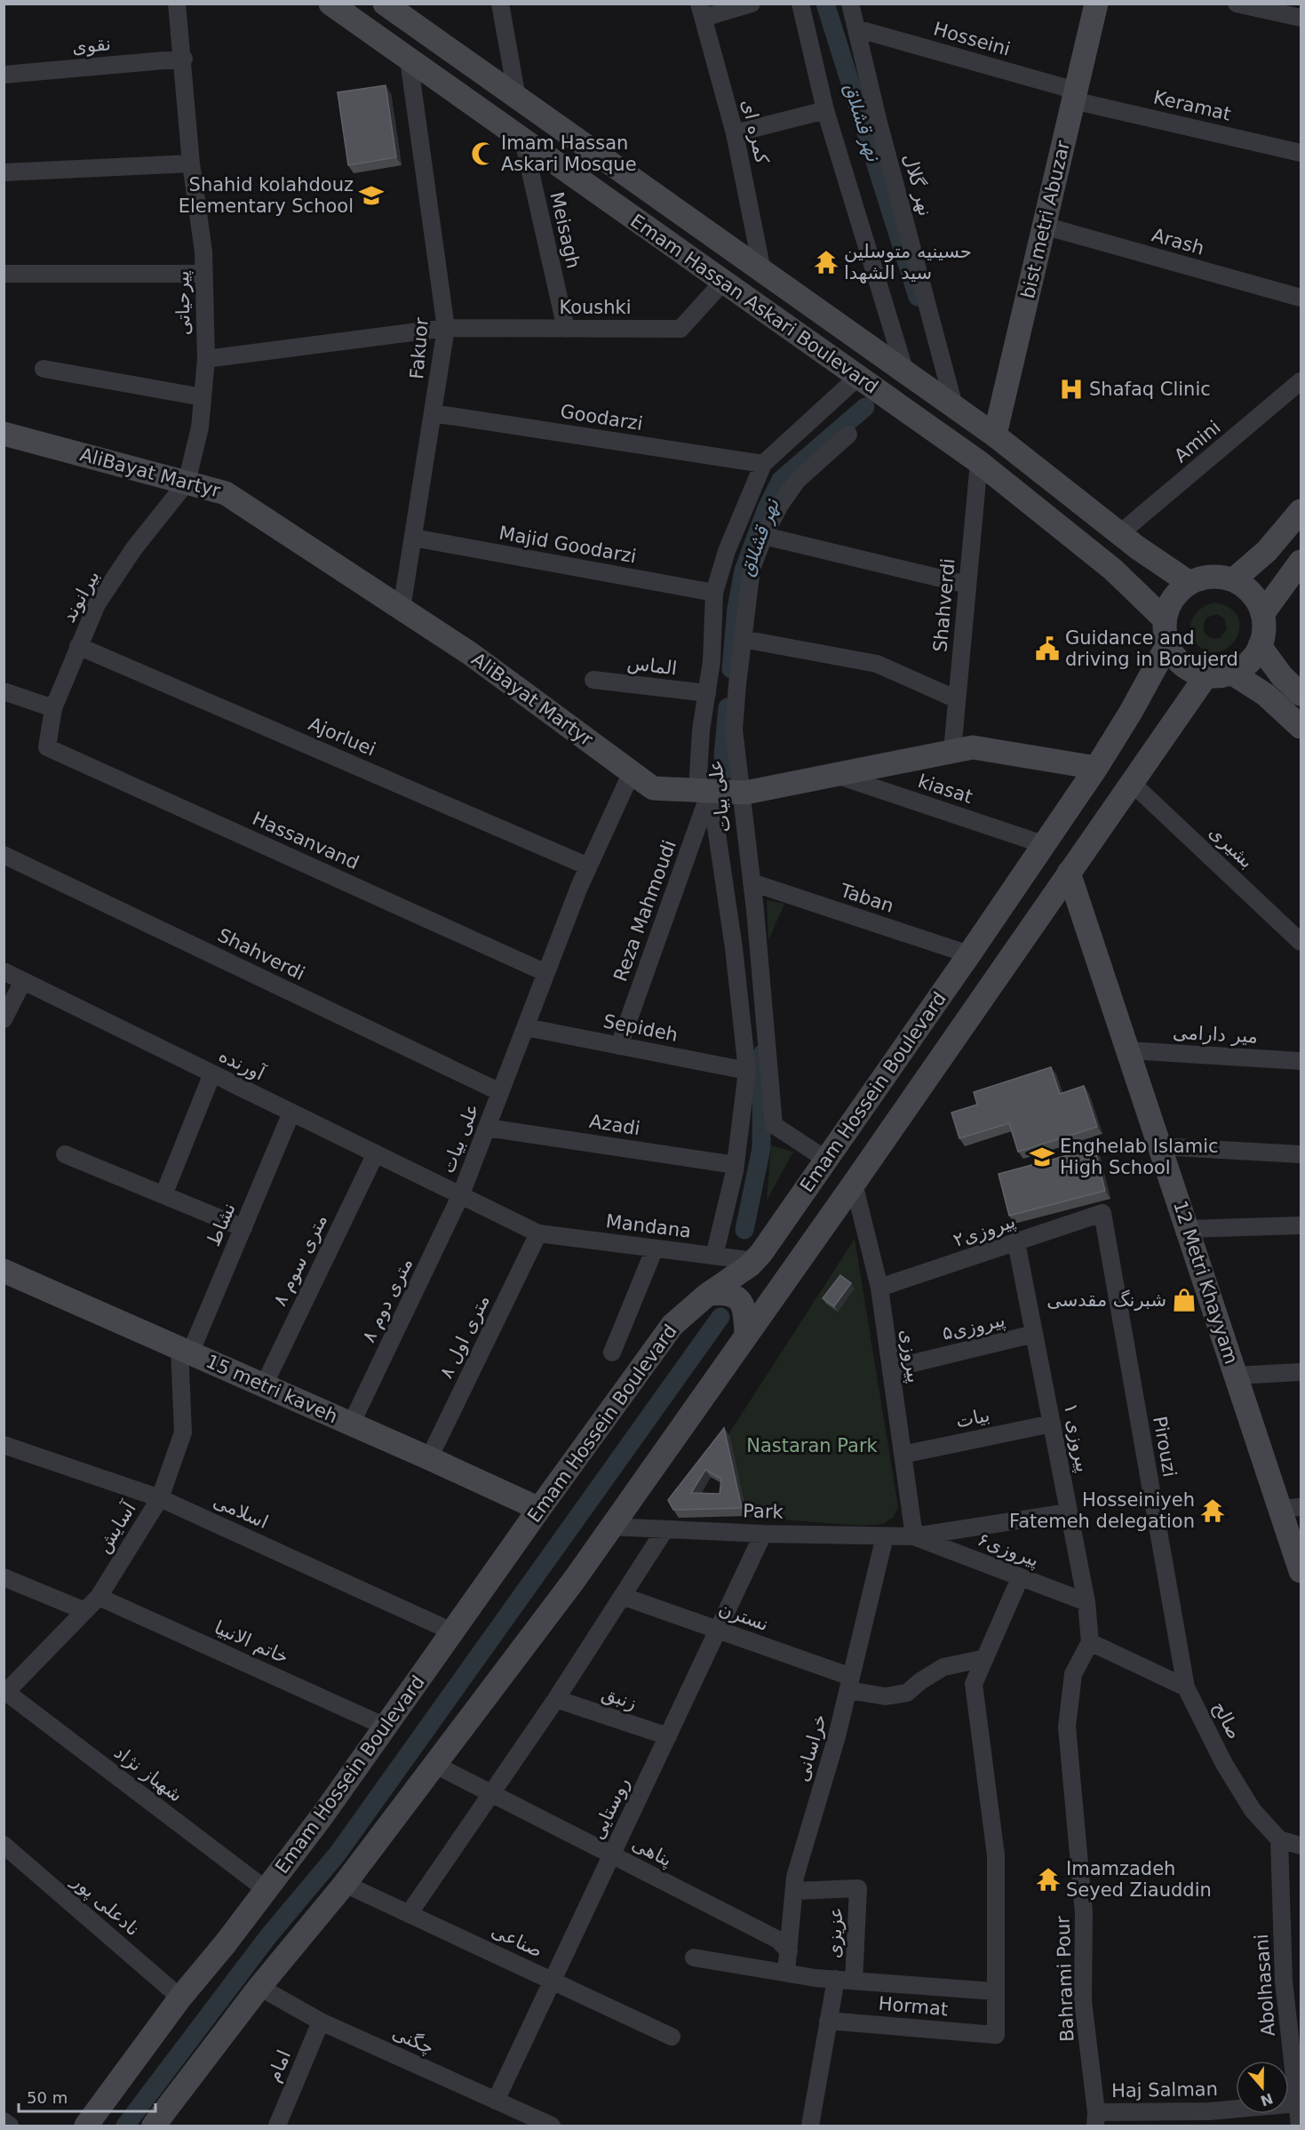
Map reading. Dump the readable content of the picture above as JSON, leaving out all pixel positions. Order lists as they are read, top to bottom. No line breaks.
{"streets":{"main road":["bist metri Abuzar","Emam Hassan Askari Boulevard","AliBayat Martyr","Emam Hossein Boulevard","12 Metri Khayyam","15 metri kaveh"],"street":["Hosseini","نقوی","Keramat","کمره ای","نهر گلال","Meisagh","Arash","پیرحیاتی","Koushki","Fakuor","Goodarzi","Amini","Majid Goodarzi","بیرانوند","Shahverdi","الماس","Ajorluei","kiasat","علی بیات","Hassanvand","بشیری","Taban","Reza Mahmoudi","Sepideh","میر دارامی","آورنده","Azadi","نشاط","Mandana","پیروزی۲","۸ متری سوم","۸ متری دوم","پیروزی۵","۸ متری اول","پیروزی","بیات","پیروزی ۱","Pirouzi","اسلامی","Park","آسایش","پیروزی۶","نسترن","خاتم الانبیا","زنبق","صالح","خراسانی","شهباز نژاد","روستایی","پناهی","نادعلی پور","عزیزی","صناعی","Bahrami Pour","Abolhasani","Hormat","چگنی","امام","Haj Salman"]},"crossings":[["Hosseini","Keramat"],["Hosseini","نهر گلال"],["Hosseini","bist metri Abuzar"],["نقوی","پیرحیاتی"],["Keramat","bist metri Abuzar"],["کمره ای","Emam Hassan Askari Boulevard"],["نهر گلال","Emam Hassan Askari Boulevard"],["bist metri Abuzar","Arash"],["bist metri Abuzar","Emam Hassan Askari Boulevard"],["Meisagh","Emam Hassan Askari Boulevard"],["Meisagh","Koushki"],["پیرحیاتی","Koushki"],["پیرحیاتی","Fakuor"],["Emam Hassan Askari Boulevard","Koushki"],["Emam Hassan Askari Boulevard","Fakuor"],["Emam Hassan Askari Boulevard","Amini"],["Emam Hassan Askari Boulevard","Shahverdi"],["Emam Hassan Askari Boulevard","Emam Hossein Boulevard"],["Koushki","Fakuor"],["Fakuor","Goodarzi"],["Fakuor","AliBayat Martyr"],["Fakuor","Majid Goodarzi"],["AliBayat Martyr","بیرانوند"],["AliBayat Martyr","Shahverdi"],["AliBayat Martyr","kiasat"],["AliBayat Martyr","علی بیات"],["AliBayat Martyr","Reza Mahmoudi"],["AliBayat Martyr","Emam Hossein Boulevard"],["بیرانوند","Ajorluei"],["بیرانوند","Hassanvand"],["Shahverdi","علی بیات"],["Ajorluei","علی بیات"],["kiasat","Emam Hossein Boulevard"],["علی بیات","Hassanvand"],["علی بیات","Taban"],["علی بیات","Reza Mahmoudi"],["علی بیات","Sepideh"],["علی بیات","آورنده"],["علی بیات","Emam Hossein Boulevard"],["علی بیات","Azadi"],["علی بیات","Mandana"],["علی بیات","۸ متری دوم"],["بشیری","Emam Hossein Boulevard"],["Taban","Emam Hossein Boulevard"],["Reza Mahmoudi","Sepideh"],["میر دارامی","12 Metri Khayyam"],["آورنده","نشاط"],["آورنده","Mandana"],["آورنده","۸ متری سوم"],["آورنده","۸ متری دوم"],["Emam Hossein Boulevard","Mandana"],["Emam Hossein Boulevard","12 Metri Khayyam"],["Emam Hossein Boulevard","پیروزی"],["Emam Hossein Boulevard","15 metri kaveh"],["Emam Hossein Boulevard","اسلامی"],["Emam Hossein Boulevard","Park"],["Emam Hossein Boulevard","خاتم الانبیا"],["Emam Hossein Boulevard","شهباز نژاد"],["Emam Hossein Boulevard","پناهی"],["Emam Hossein Boulevard","نادعلی پور"],["Emam Hossein Boulevard","صناعی"],["Emam Hossein Boulevard","چگنی"],["نشاط","15 metri kaveh"],["نشاط","آسایش"],["Mandana","۸ متری دوم"],["Mandana","۸ متری اول"],["پیروزی۲","پیروزی"],["پیروزی۲","پیروزی ۱"],["پیروزی۲","Pirouzi"],["۸ متری سوم","15 metri kaveh"],["۸ متری دوم","15 metri kaveh"],["پیروزی۵","پیروزی"],["پیروزی۵","پیروزی ۱"],["۸ متری اول","15 metri kaveh"],["پیروزی","بیات"],["پیروزی","Park"],["پیروزی","پیروزی۶"],["15 metri kaveh","آسایش"],["بیات","پیروزی ۱"],["پیروزی ۱","پیروزی۶"],["پیروزی ۱","Bahrami Pour"],["Pirouzi","صالح"],["اسلامی","آسایش"],["Park","پیروزی۶"],["Park","خراسانی"],["Park","روستایی"],["آسایش","خاتم الانبیا"],["آسایش","شهباز نژاد"],["نسترن","خراسانی"],["نسترن","روستایی"],["زنبق","روستایی"],["صالح","Abolhasani"],["خراسانی","پناهی"],["خراسانی","عزیزی"],["روستایی","پناهی"],["روستایی","صناعی"],["روستایی","چگنی"],["Bahrami Pour","Haj Salman"],["Abolhasani","Haj Salman"],["چگنی","امام"]],"water":["نهر قشلاق"],"parks":["Nastaran Park"],"places":{"mosque":["Imam Hassan Askari Mosque"],"school or university":["Shahid kolahdouz Elementary School","Enghelab Islamic High School"],"temple":["حسینیه متوسلین سید الشهدا","Hosseiniyeh Fatemeh delegation","Imamzadeh Seyed Ziauddin"],"hospital":["Shafaq Clinic"],"public building":["Guidance and driving in Borujerd"],"shop":["شبرنگ مقدسی"]},"scale_bar":"50 m","north":"bottom"}
